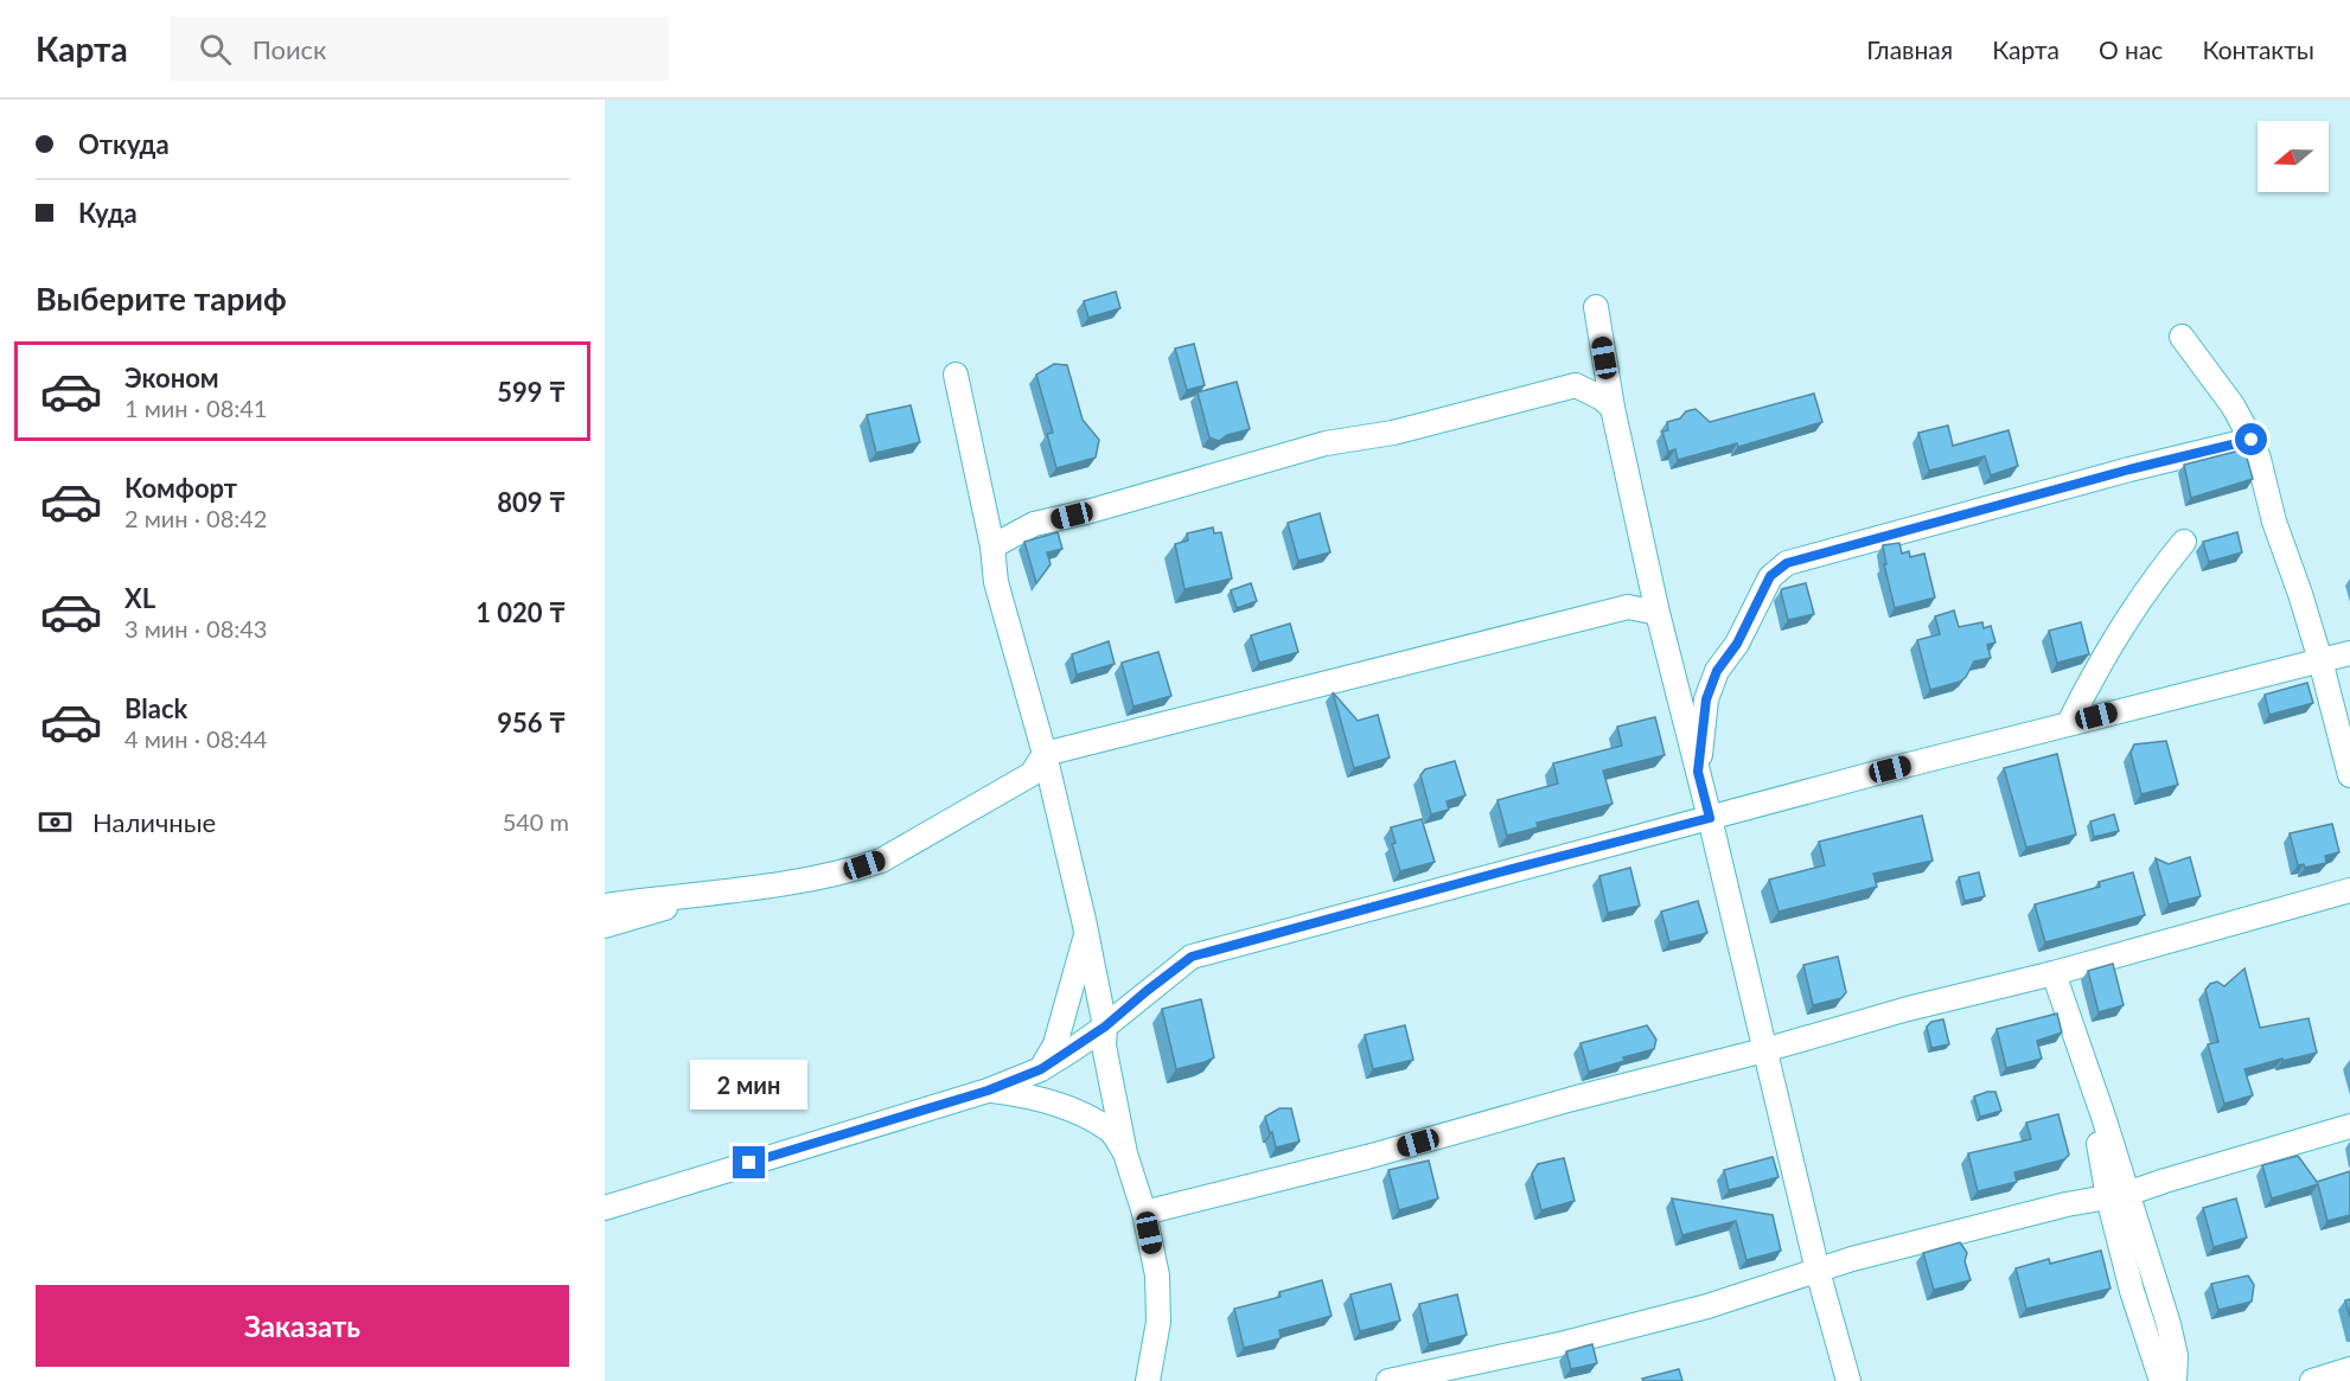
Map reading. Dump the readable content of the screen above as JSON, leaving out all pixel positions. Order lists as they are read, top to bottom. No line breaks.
{"north":"left","page":{"header":"Карта","search":"Поиск","nav":["Главная","Карта","О нас","Контакты"],"banner":["Откуда","Куда"],"heading":"Выберите тариф","list":[{"name":"Эконом","note":"1 мин · 08:41","value":"599 ₸"},{"name":"Комфорт","note":"2 мин · 08:42","value":"809 ₸"},{"name":"XL","note":"3 мин · 08:43","value":"1 020 ₸"},{"name":"Black","note":"4 мин · 08:44","value":"956 ₸"}],"pay":["Наличные","540 m"],"bubble":"2 мин","buttons":"Заказать"}}
